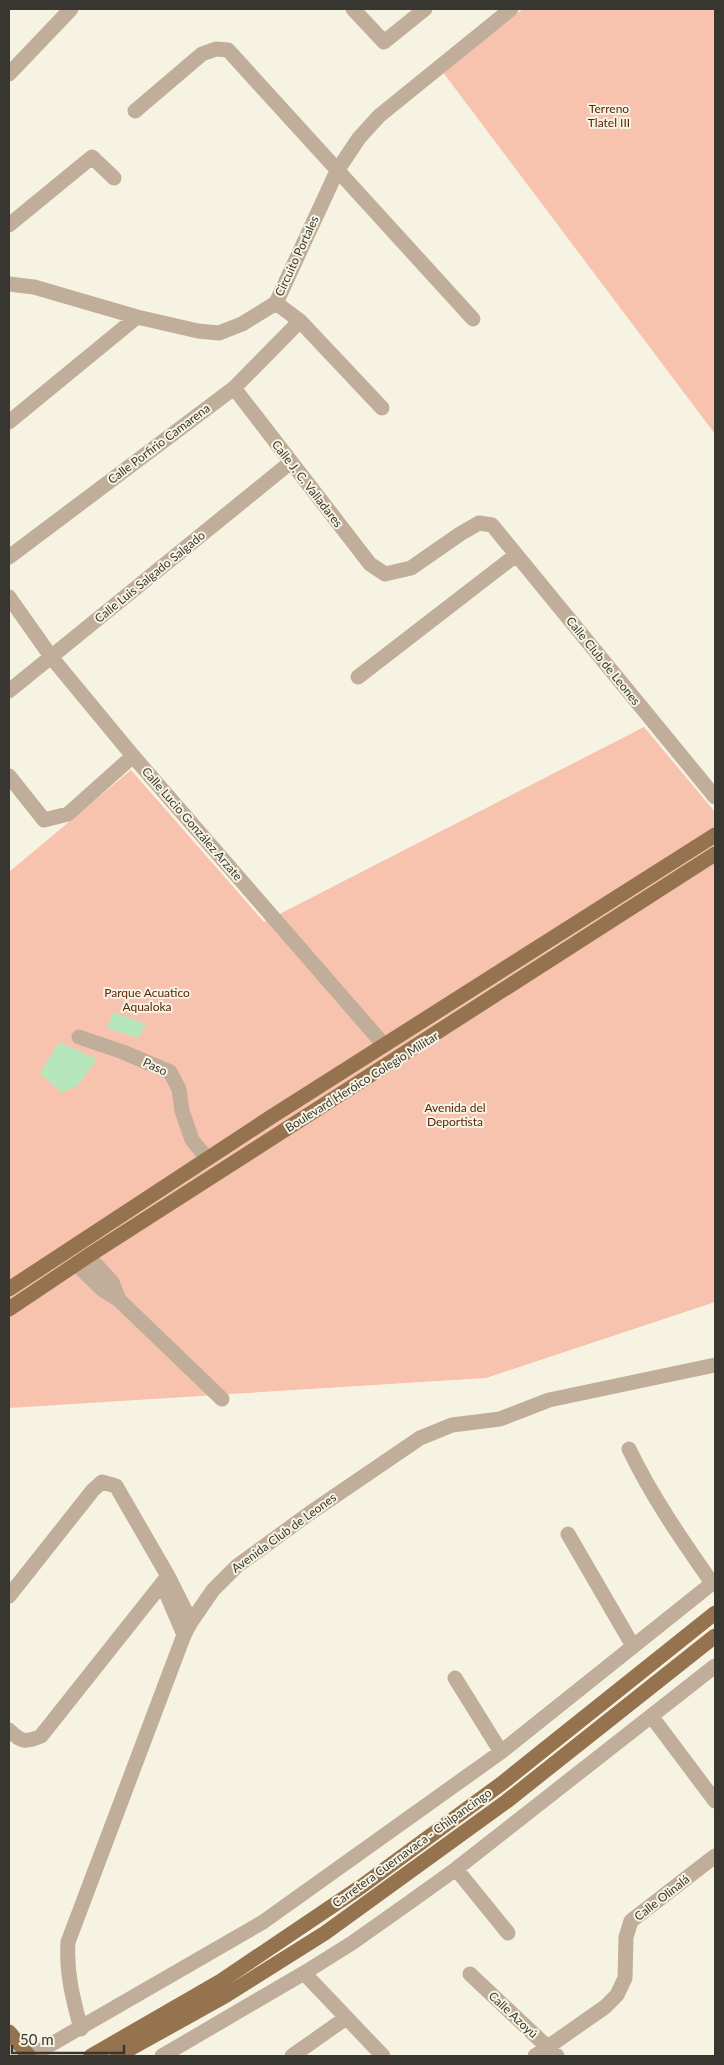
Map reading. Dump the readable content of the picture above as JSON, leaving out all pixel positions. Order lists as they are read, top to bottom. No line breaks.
{"streets":{"main road":["Boulevard Heróico Colegio Militar","Carretera Cuernavaca - Chilpancingo"],"street":["Circuito Portales","Calle Porfirio Camarena","Calle J. C. Valladares","Calle Luis Salgado Salgado","Calle Club de Leones","Calle Lucio González Arzate","Paso","Avenida Club de Leones","Calle Olinalá","Calle Azoyú"]},"crossings":[["Calle Porfirio Camarena","Calle J. C. Valladares"],["Calle J. C. Valladares","Calle Luis Salgado Salgado"],["Calle J. C. Valladares","Calle Club de Leones"],["Calle Luis Salgado Salgado","Calle Lucio González Arzate"],["Calle Lucio González Arzate","Boulevard Heróico Colegio Militar"],["Paso","Boulevard Heróico Colegio Militar"],["Calle Olinalá","Calle Azoyú"]],"parks":["Terreno Tlatel III","Parque Acuatico Aqualoka","Avenida del Deportista"],"scale_bar":"50 m"}
